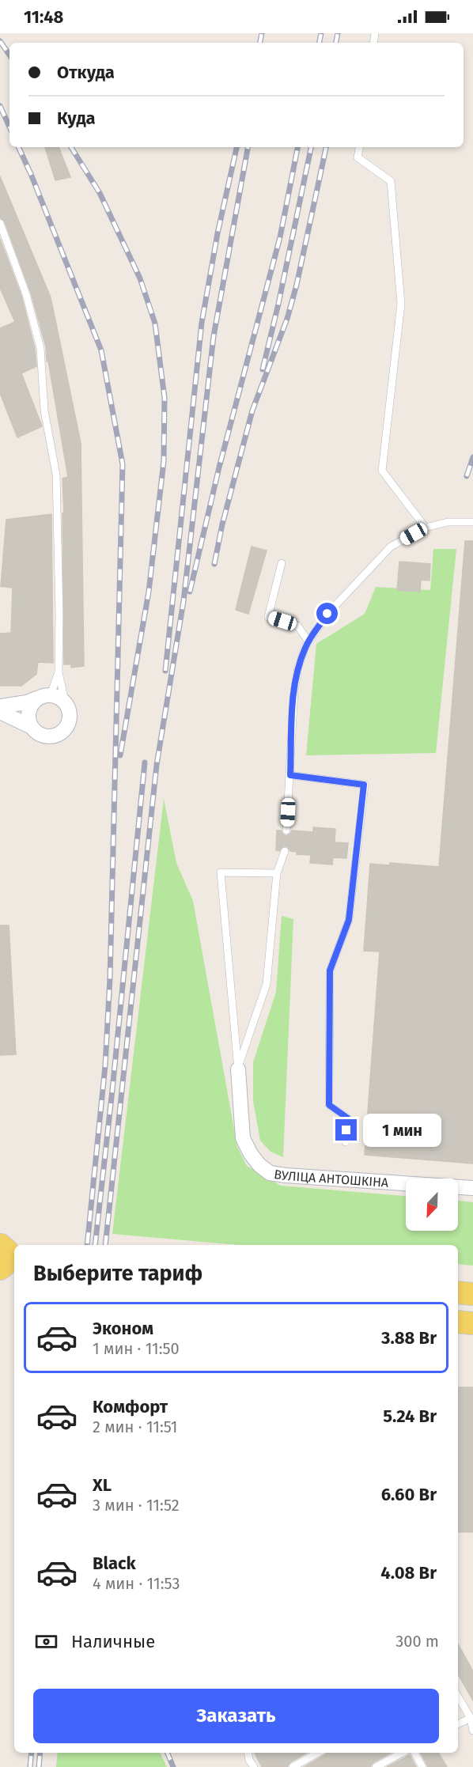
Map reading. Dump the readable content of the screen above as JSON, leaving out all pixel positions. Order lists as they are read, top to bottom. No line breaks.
{"streets":{"street":["ВУЛІЦА АНТОШКІНА"]},"north":"bottom left","page":{"status":"11:48","banner":["Откуда","Куда"],"bubble":"1 мин","heading":"Выберите тариф","list":[{"name":"Эконом","note":"1 мин · 11:50","value":"3.88 Br"},{"name":"Комфорт","note":"2 мин · 11:51","value":"5.24 Br"},{"name":"XL","note":"3 мин · 11:52","value":"6.60 Br"},{"name":"Black","note":"4 мин · 11:53","value":"4.08 Br"}],"pay":["Наличные","300 m"],"buttons":"Заказать"}}
